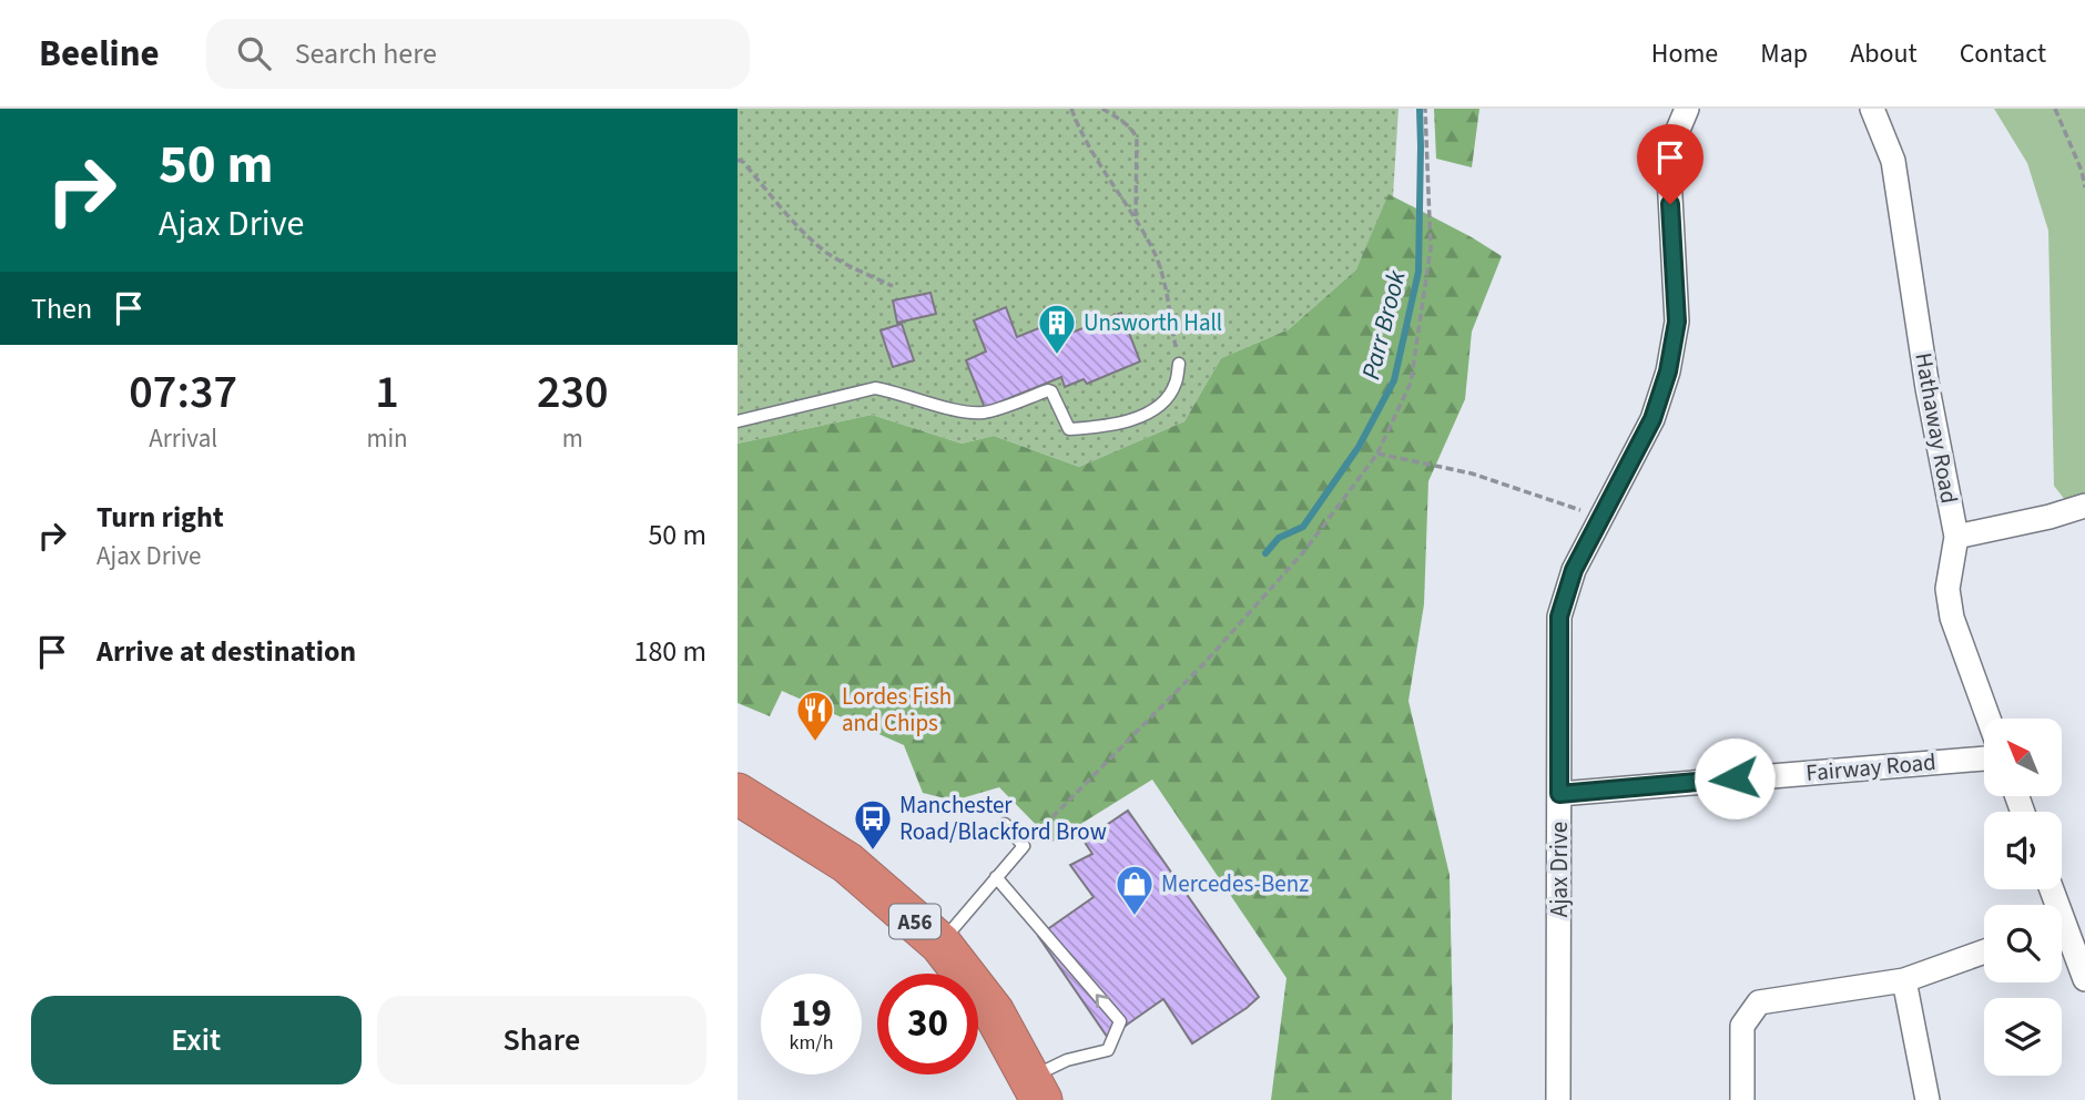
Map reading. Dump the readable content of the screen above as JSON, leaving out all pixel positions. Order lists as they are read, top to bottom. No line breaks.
{"streets":{"highway":["A56"],"street":["Hathaway Road","Fairway Road","Ajax Drive"]},"crossings":[["Fairway Road","Ajax Drive"]],"water":["Parr Brook"],"places":{"building":["Unsworth Hall"],"restaurant":["Lordes Fish and Chips"],"bus stop":["Manchester Road/Blackford Brow"],"shop":["Mercedes-Benz"]},"north":"top left","page":{"header":"Beeline","search":"Search here","nav":["Home","Map","About","Contact"],"turn":["50 m","Ajax Drive"],"then":"Then","eta":["07:37","Arrival","1","min","230","m"],"list":[{"name":"Turn right","note":"Ajax Drive","value":"50 m"},{"name":"Arrive at destination","value":"180 m"}],"speed":"19 km/h","limit":"30","buttons":["Exit","Share"]}}
